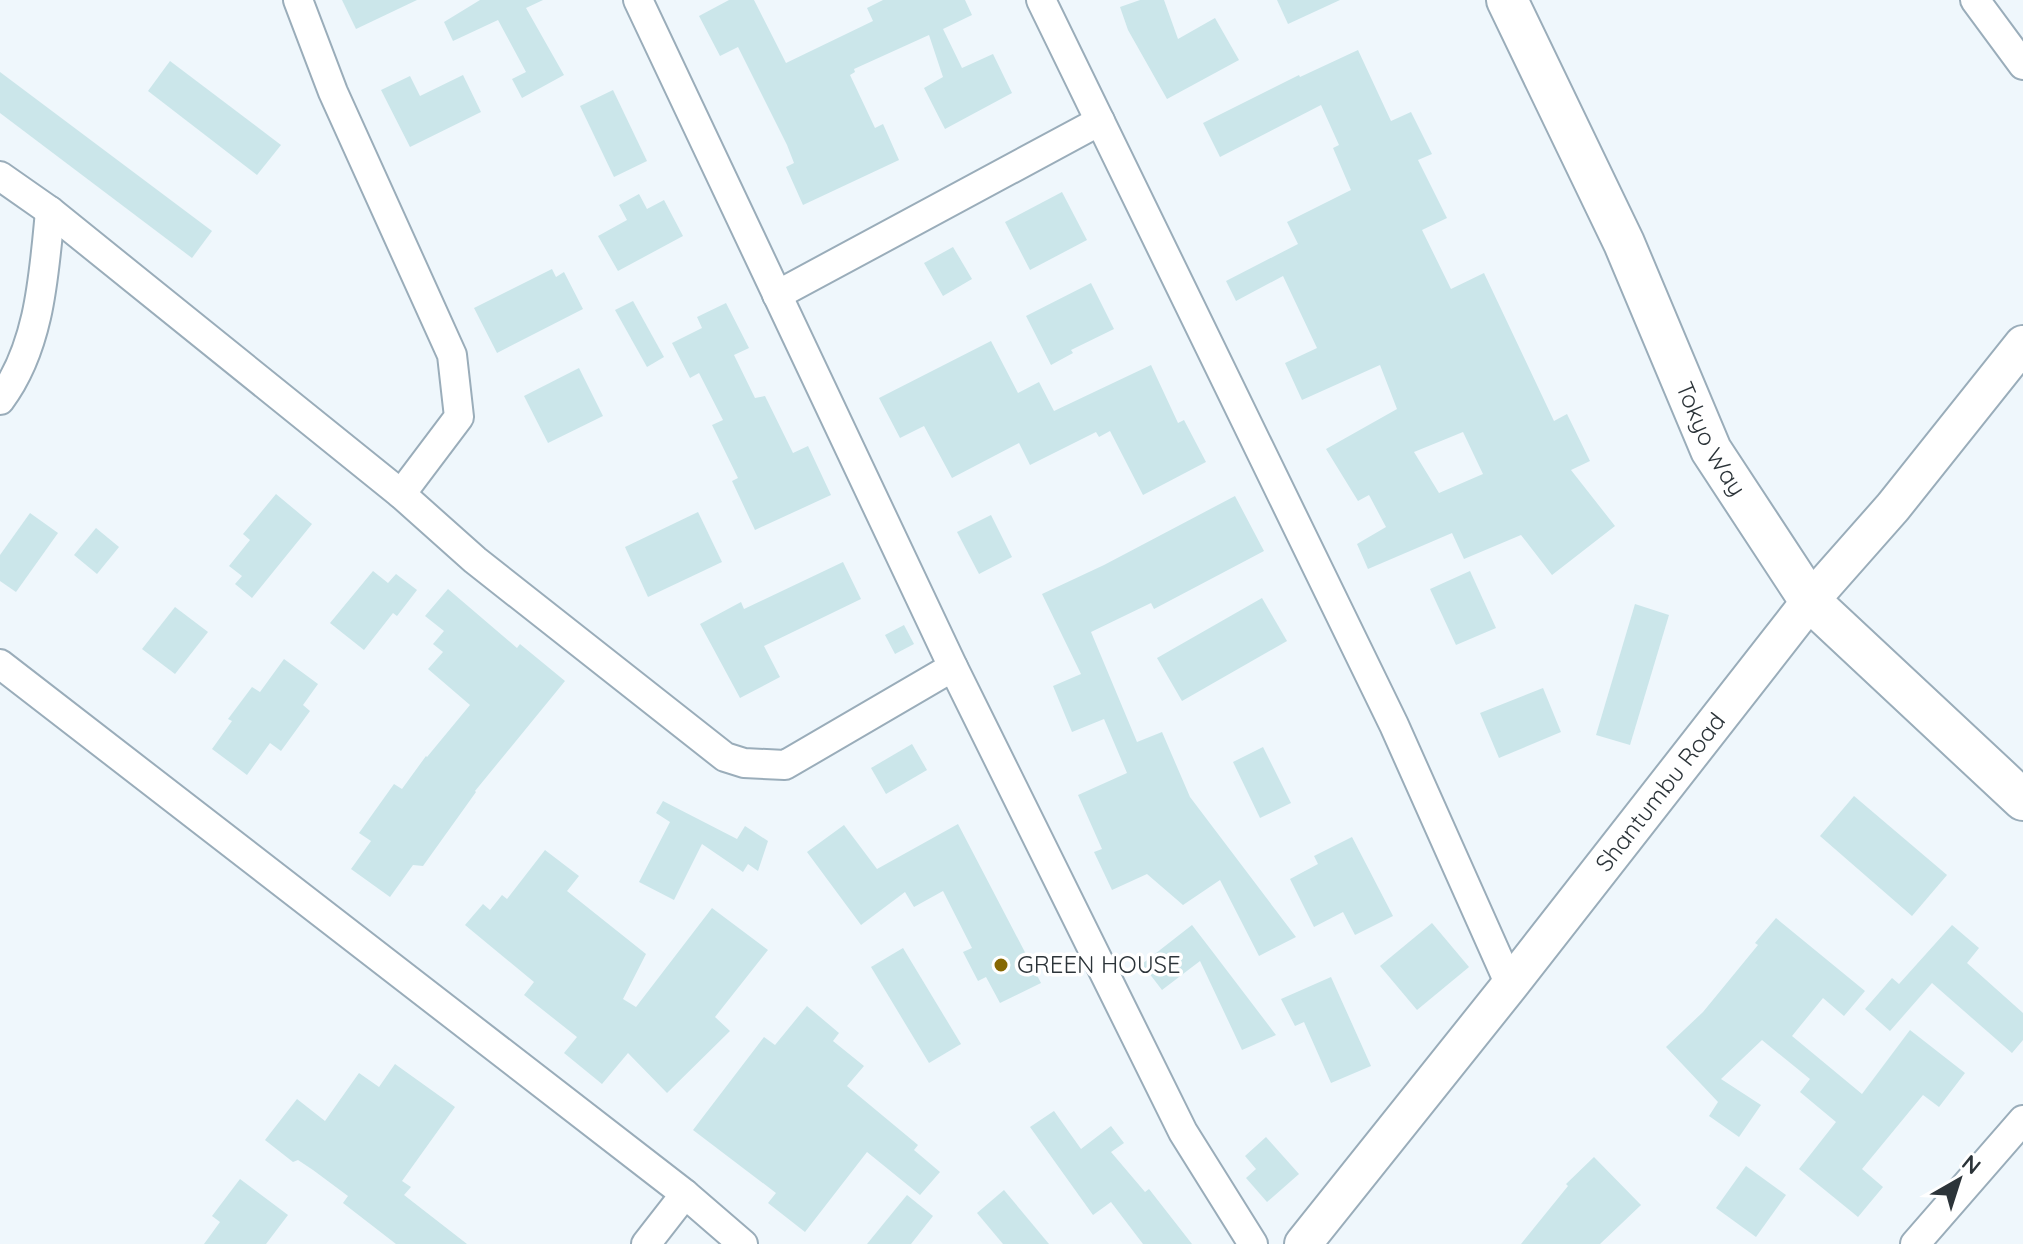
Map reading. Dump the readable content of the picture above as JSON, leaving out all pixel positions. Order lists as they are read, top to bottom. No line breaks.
{"streets":{"main road":["Tokyo Way"],"street":["Shantumbu Road"]},"crossings":[["Tokyo Way","Shantumbu Road"]],"places":["GREEN HOUSE"],"north":"top right"}
